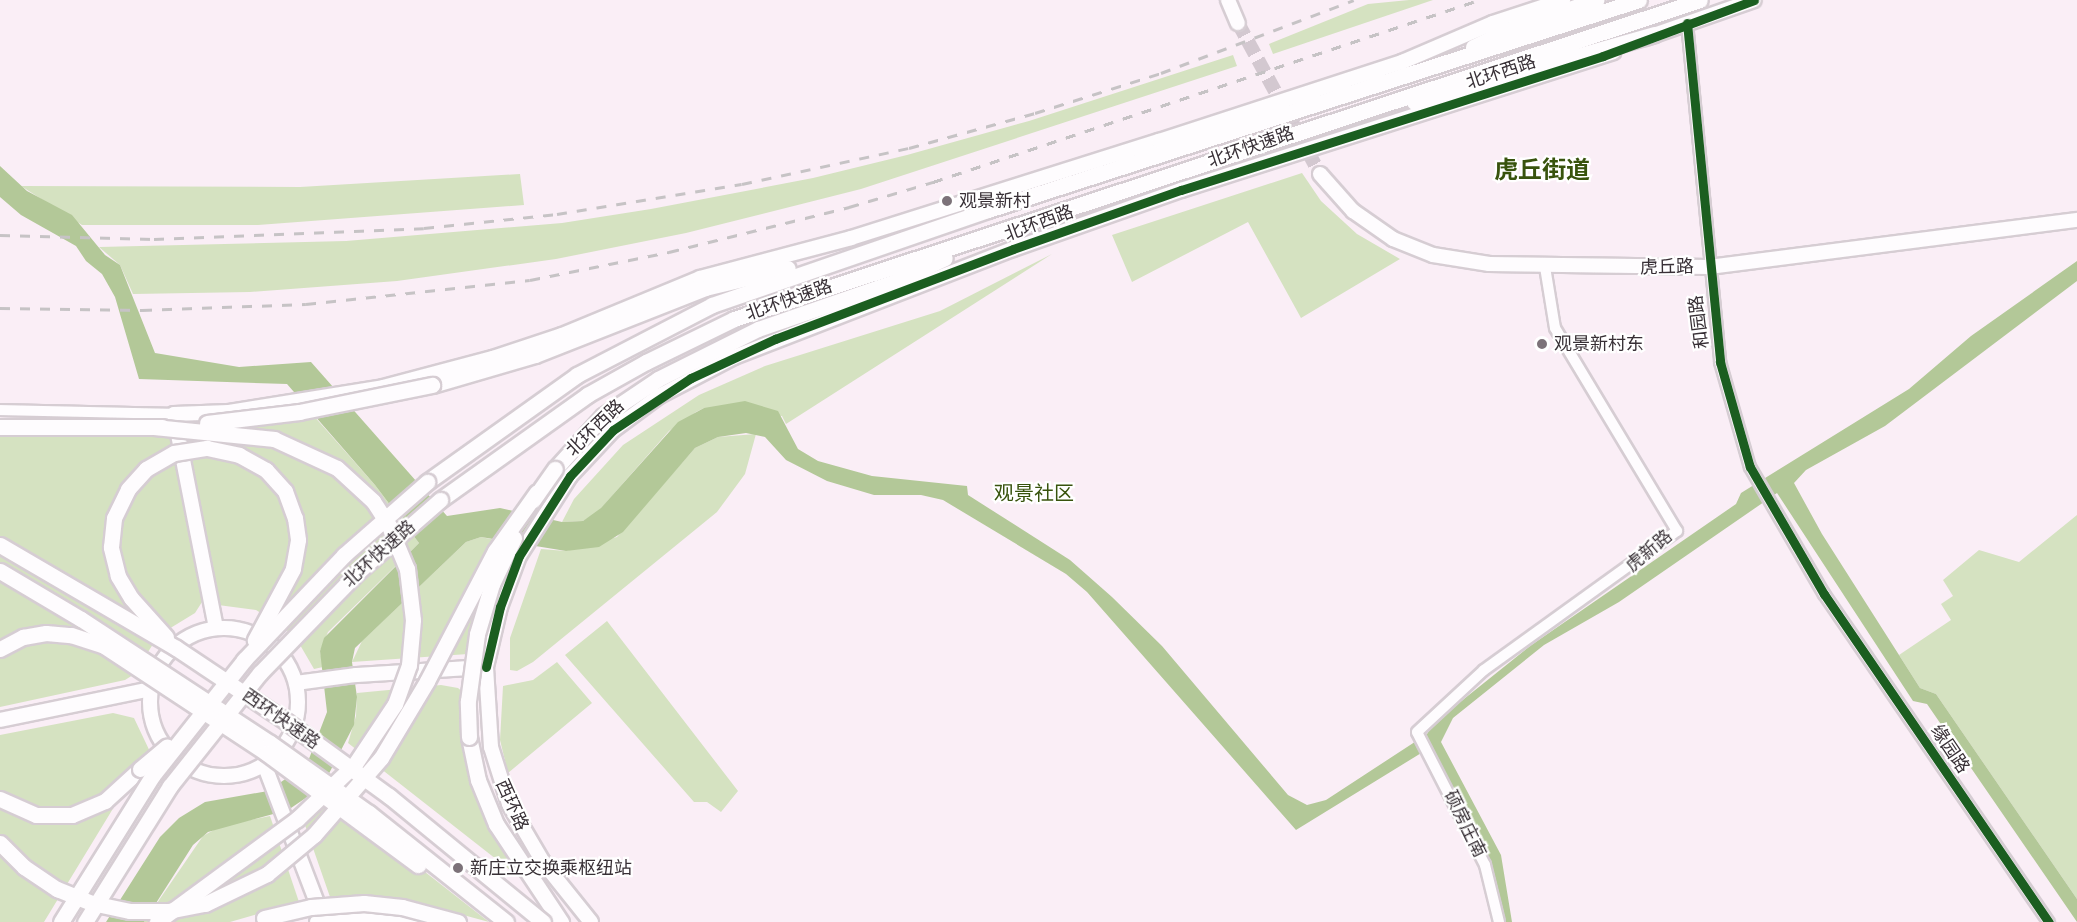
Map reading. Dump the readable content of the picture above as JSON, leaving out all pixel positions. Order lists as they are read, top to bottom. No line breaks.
{"streets":{"highway":["北环快速路","西环快速路"],"main road":["北环西路","虎丘路","西环路"],"street":["和园路","虎新路","缘园路","硕房庄南"]},"crossings":[["北环西路","和园路"],["北环西路","西环路"],["虎丘路","和园路"],["虎丘路","虎新路"],["和园路","缘园路"],["虎新路","硕房庄南"]],"districts":["虎丘街道","观景社区"],"places":["观景新村","观景新村东","新庄立交换乘枢纽站"]}
